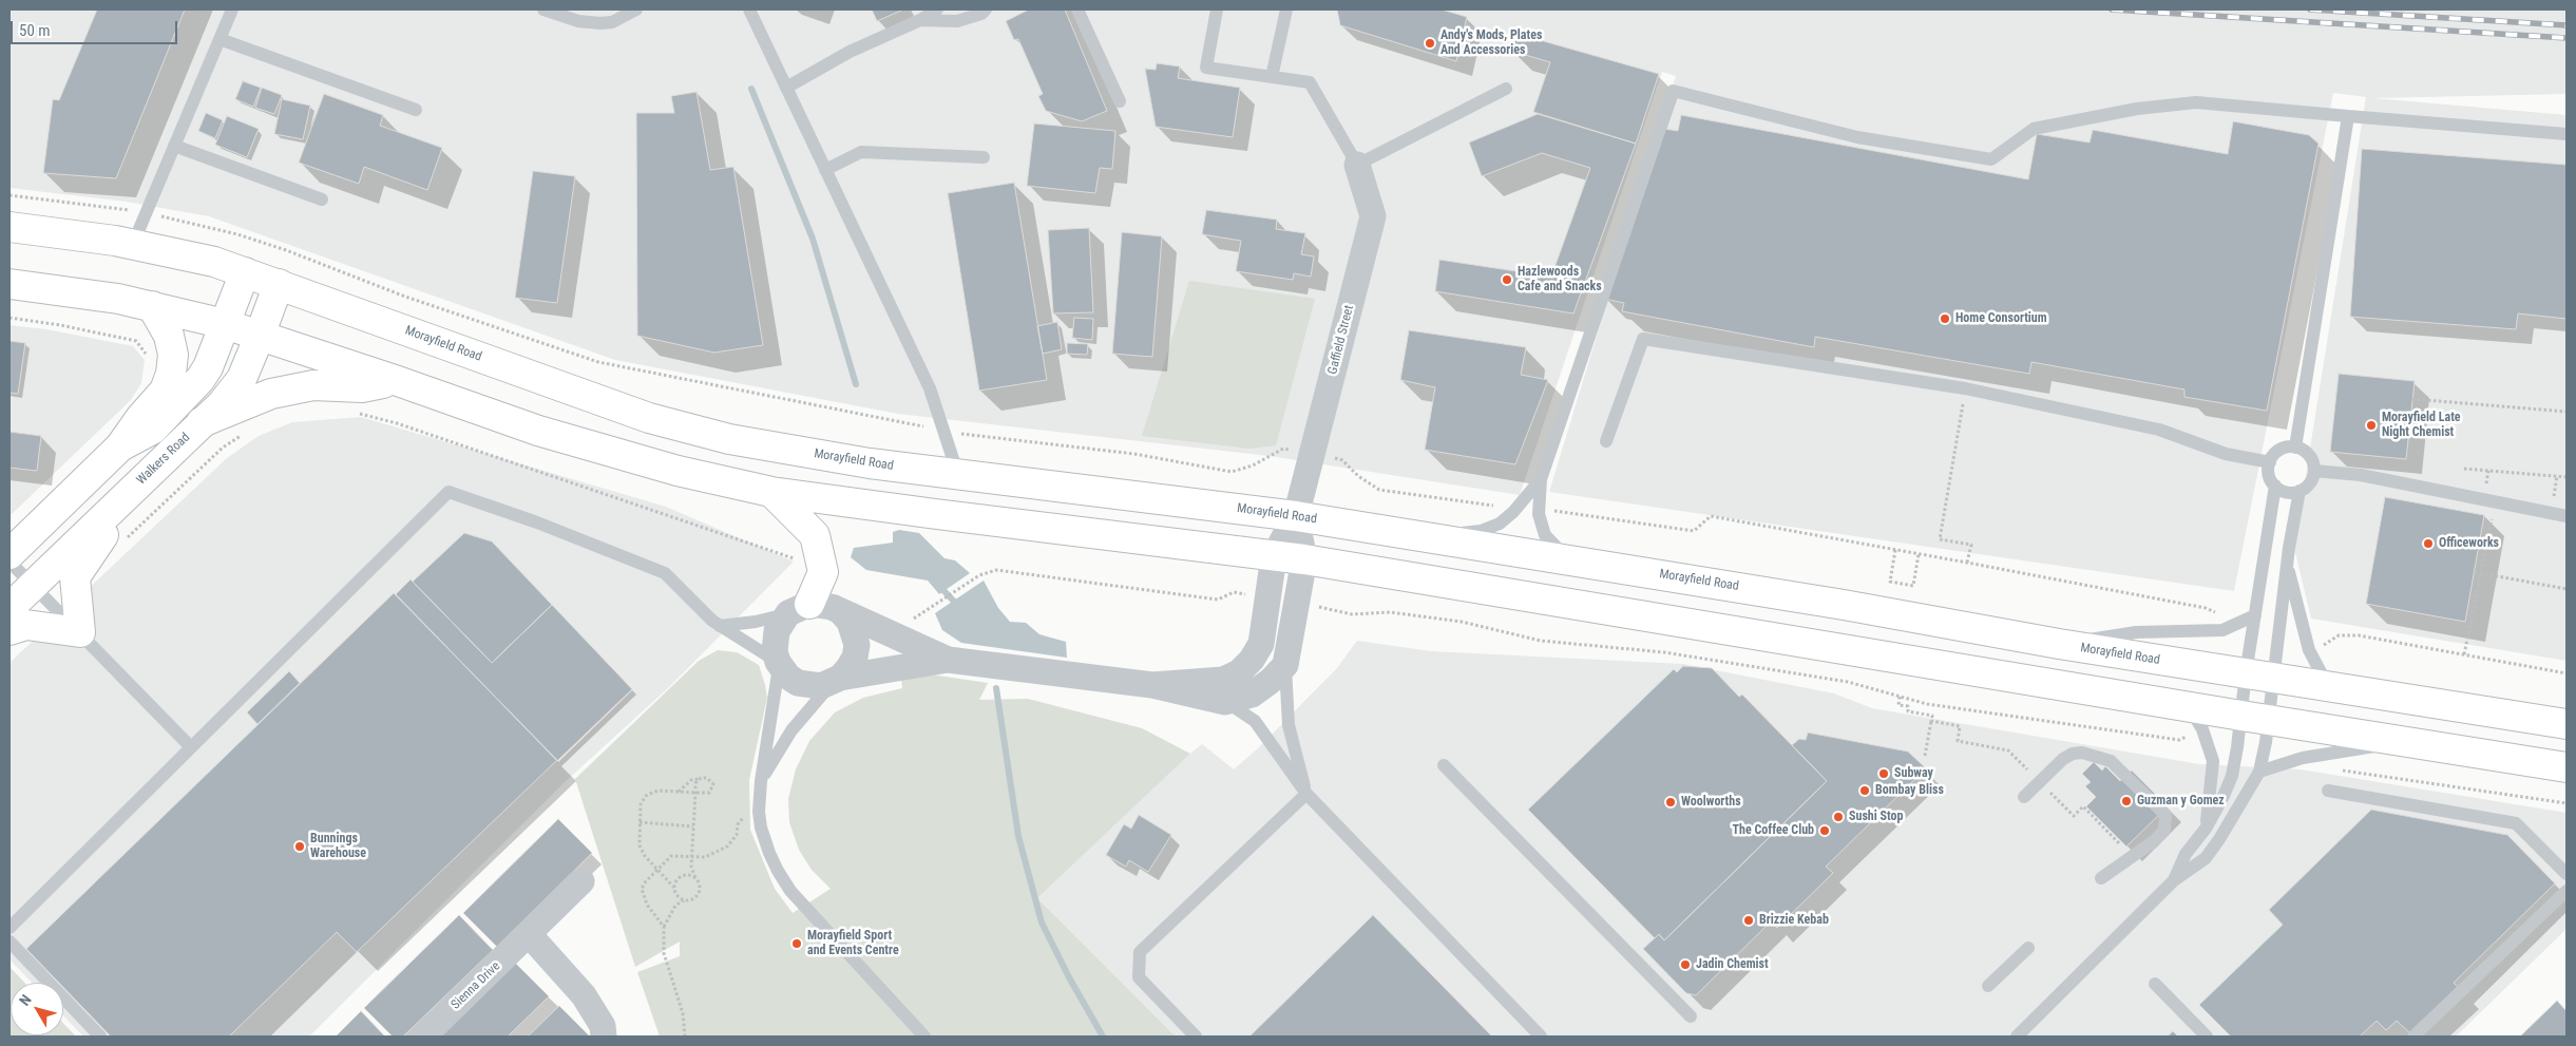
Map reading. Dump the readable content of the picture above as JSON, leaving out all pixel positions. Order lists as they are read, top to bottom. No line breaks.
{"streets":{"main road":["Morayfield Road","Walkers Road"],"street":["Gaffield Street","Sienna Drive"]},"crossings":[["Gaffield Street","Morayfield Road"],["Morayfield Road","Walkers Road"]],"places":["Andy's Mods, Plates And Accessories","Hazlewoods Cafe and Snacks","Home Consortium","Morayfield Late Night Chemist","Officeworks","Subway","Bombay Bliss","Guzman y Gomez","Woolworths","Sushi Stop","The Coffee Club","Bunnings Warehouse","Brizzie Kebab","Morayfield Sport and Events Centre","Jadin Chemist"],"scale_bar":"50 m","north":"top left"}
